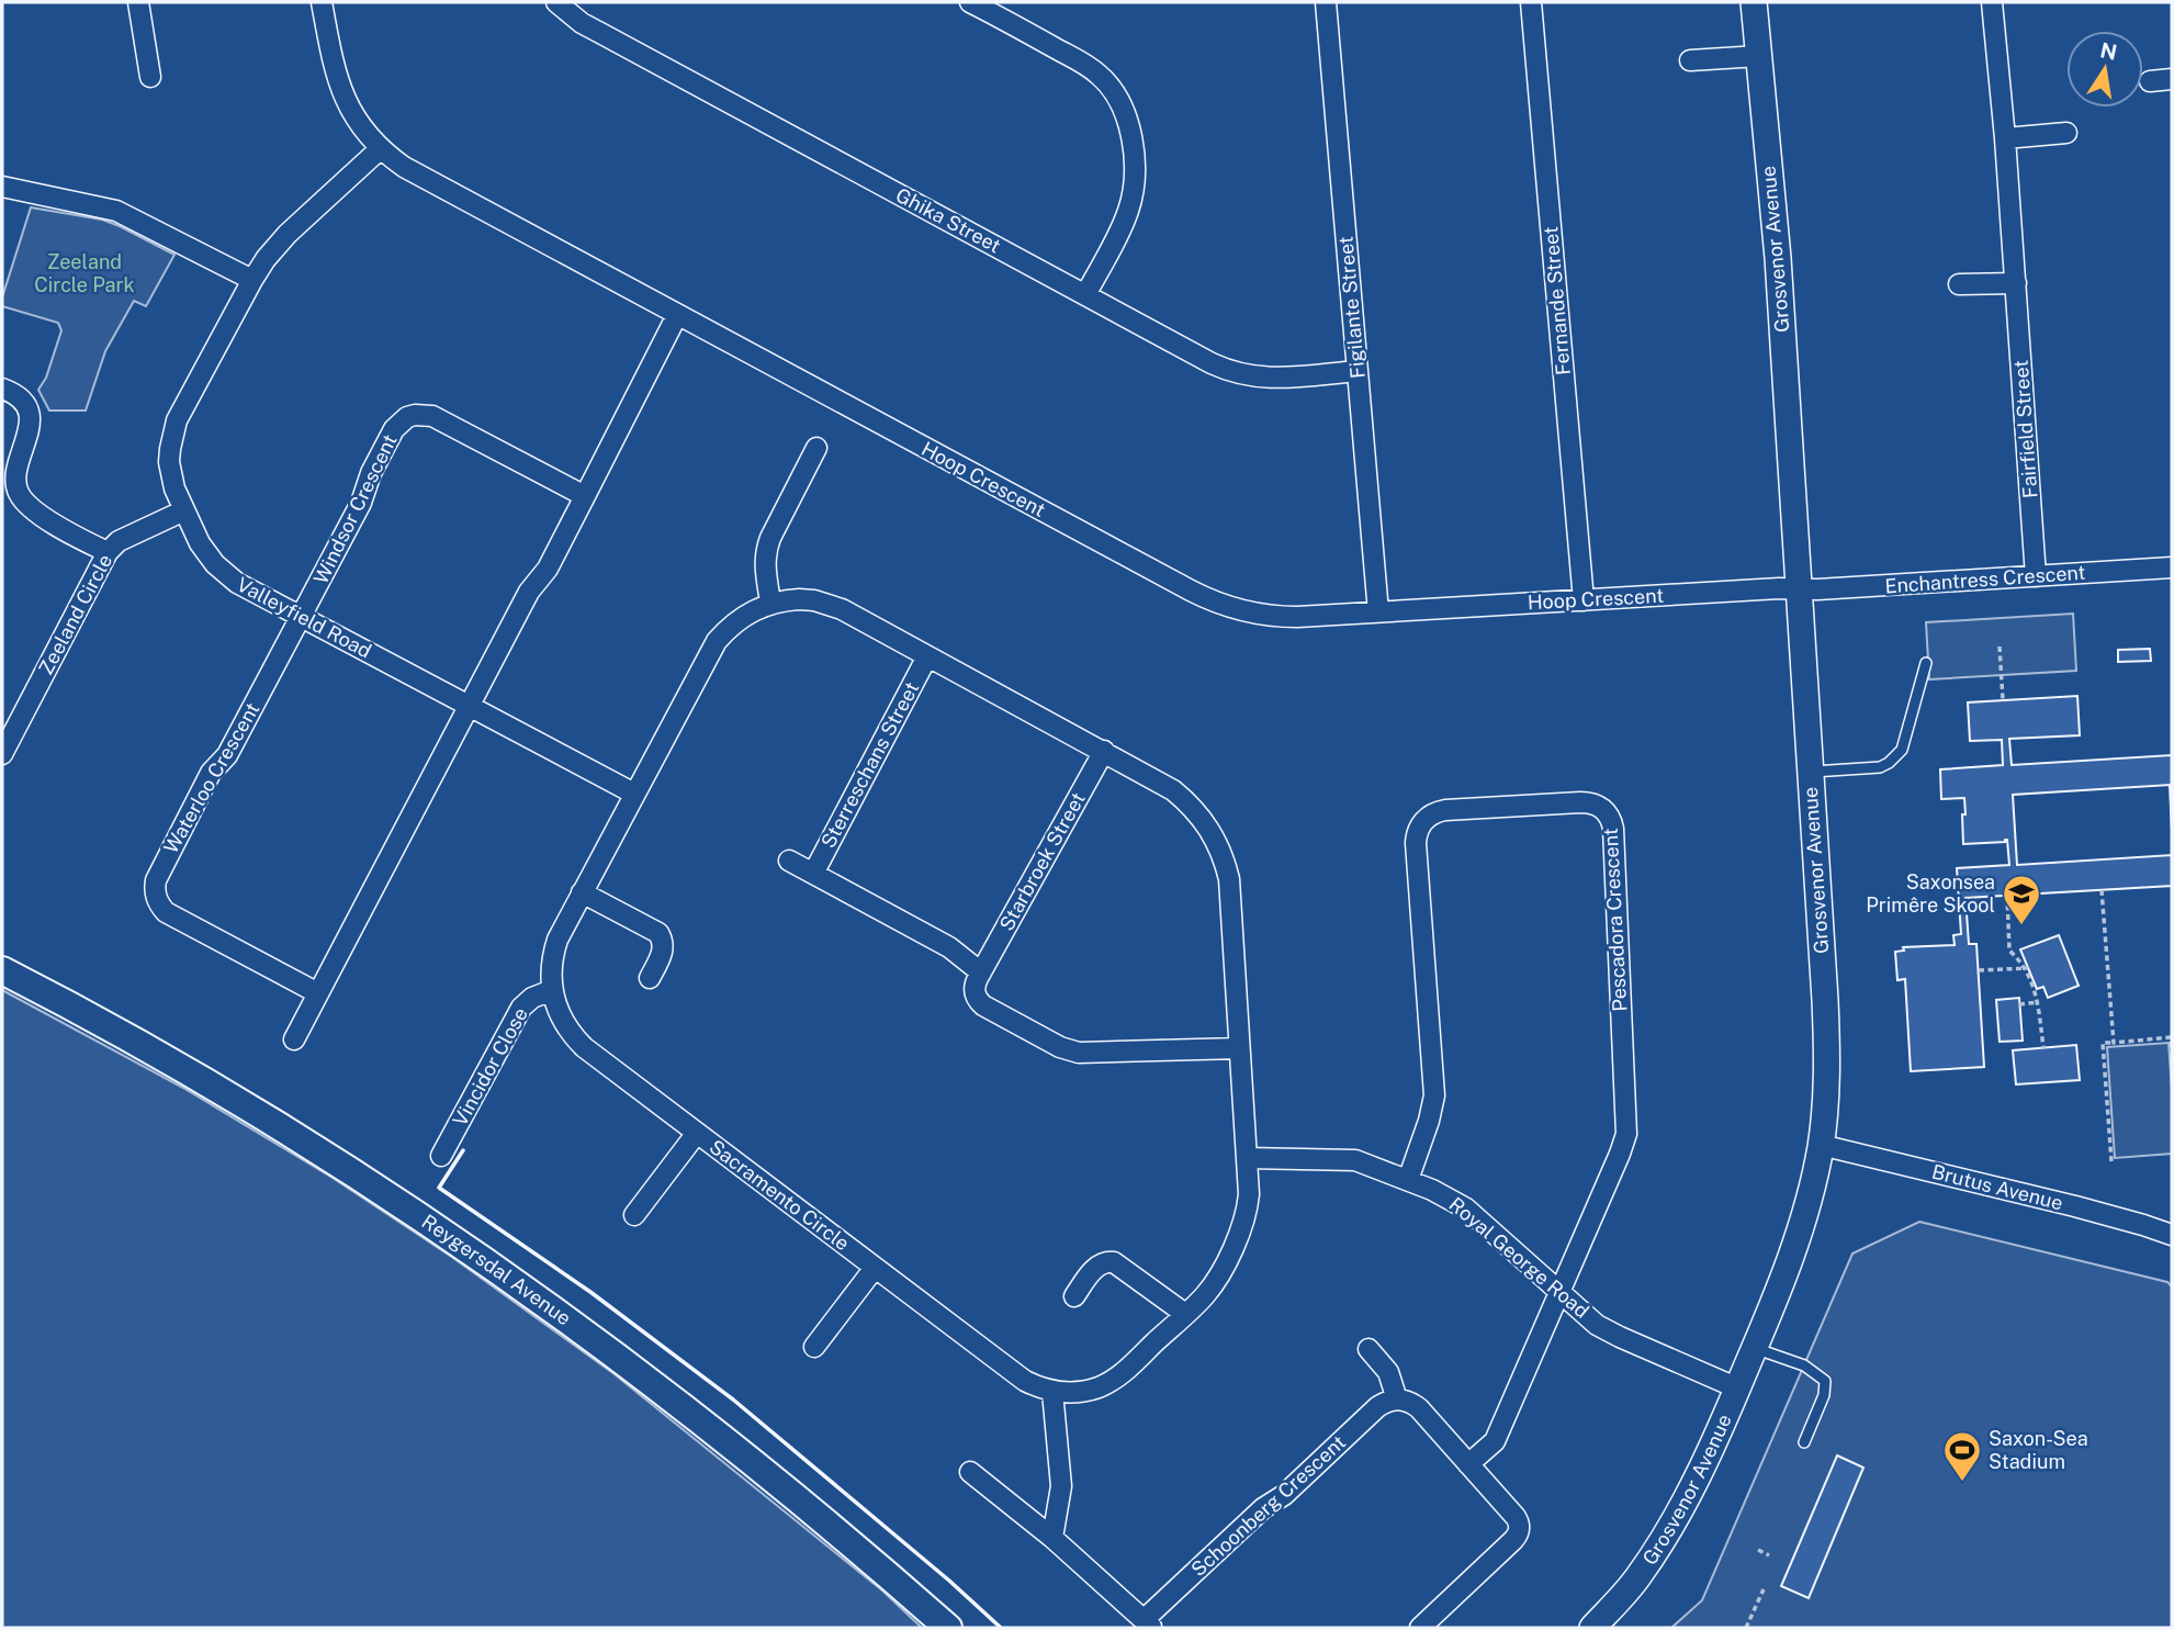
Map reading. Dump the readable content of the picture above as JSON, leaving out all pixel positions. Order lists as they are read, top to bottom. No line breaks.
{"streets":{"main road":["Reygersdal Avenue"],"street":["Ghika Street","Grosvenor Avenue","Fernande Street","Figilante Street","Fairfield Street","Hoop Crescent","Windsor Crescent","Enchantress Crescent","Zeeland Circle","Valleyfield Road","Sterreschans Street","Waterloo Crescent","Starbroek Street","Pescadora Crescent","Vincidor Close","Brutus Avenue","Sacramento Circle","Royal George Road","Schoonberg Crescent"]},"crossings":[["Ghika Street","Figilante Street"],["Grosvenor Avenue","Hoop Crescent"],["Grosvenor Avenue","Enchantress Crescent"],["Grosvenor Avenue","Brutus Avenue"],["Grosvenor Avenue","Royal George Road"],["Fernande Street","Hoop Crescent"],["Figilante Street","Hoop Crescent"],["Fairfield Street","Enchantress Crescent"],["Hoop Crescent","Enchantress Crescent"],["Hoop Crescent","Valleyfield Road"],["Windsor Crescent","Valleyfield Road"],["Windsor Crescent","Waterloo Crescent"],["Zeeland Circle","Valleyfield Road"],["Valleyfield Road","Waterloo Crescent"],["Valleyfield Road","Sacramento Circle"],["Sterreschans Street","Sacramento Circle"],["Starbroek Street","Sacramento Circle"],["Pescadora Crescent","Royal George Road"],["Vincidor Close","Sacramento Circle"],["Sacramento Circle","Royal George Road"]],"parks":["Zeeland Circle Park"],"places":{"school or university":["Saxonsea Primêre Skool"],"sports":["Saxon-Sea Stadium"]},"north":"top"}
